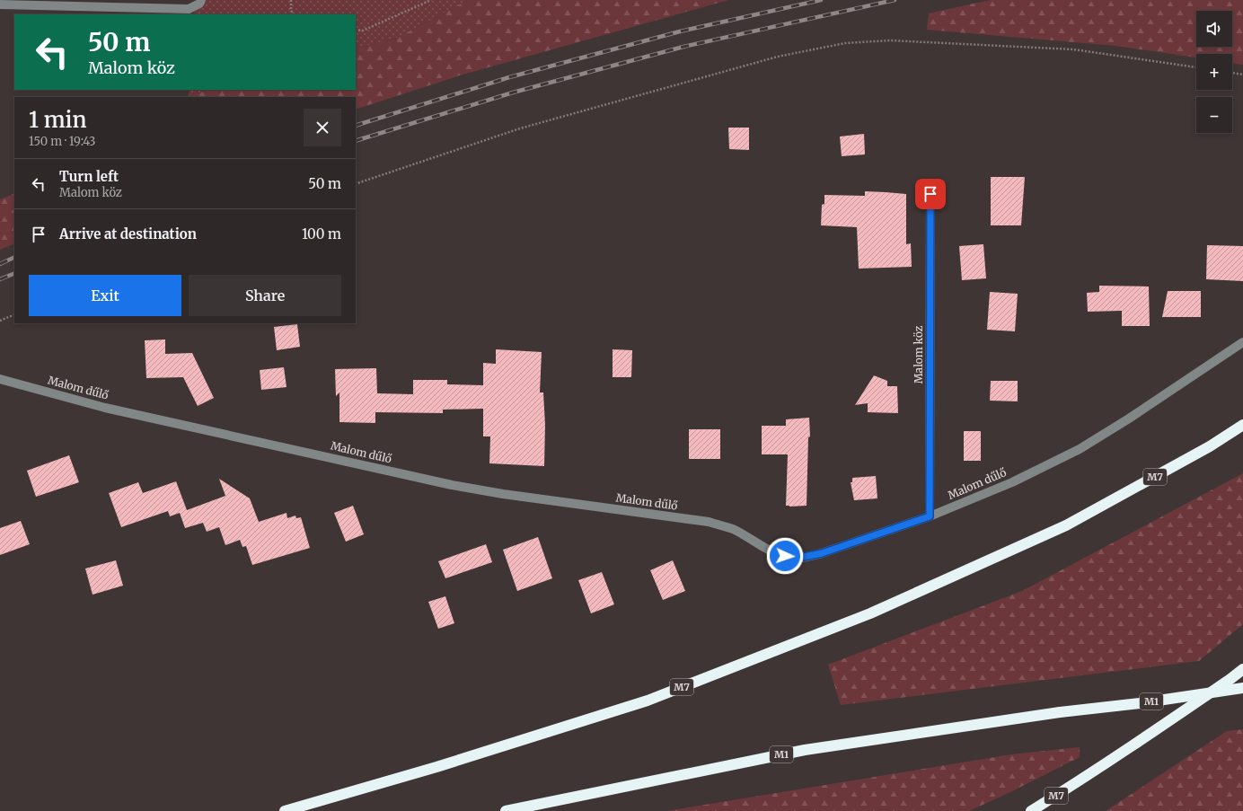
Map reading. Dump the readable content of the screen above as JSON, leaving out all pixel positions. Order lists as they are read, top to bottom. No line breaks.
{"streets":{"highway":["M7","M1"],"street":["Malom köz","Malom dűlő"]},"crossings":[["Malom köz","Malom dűlő"]],"page":{"map_buttons":["+","−"],"turn":["50 m","Malom köz"],"heading":["1 min","150 m · 19:43"],"list":[{"name":"Turn left","note":"Malom köz","value":"50 m"},{"name":"Arrive at destination","value":"100 m"}],"buttons":["Exit","Share"]}}
